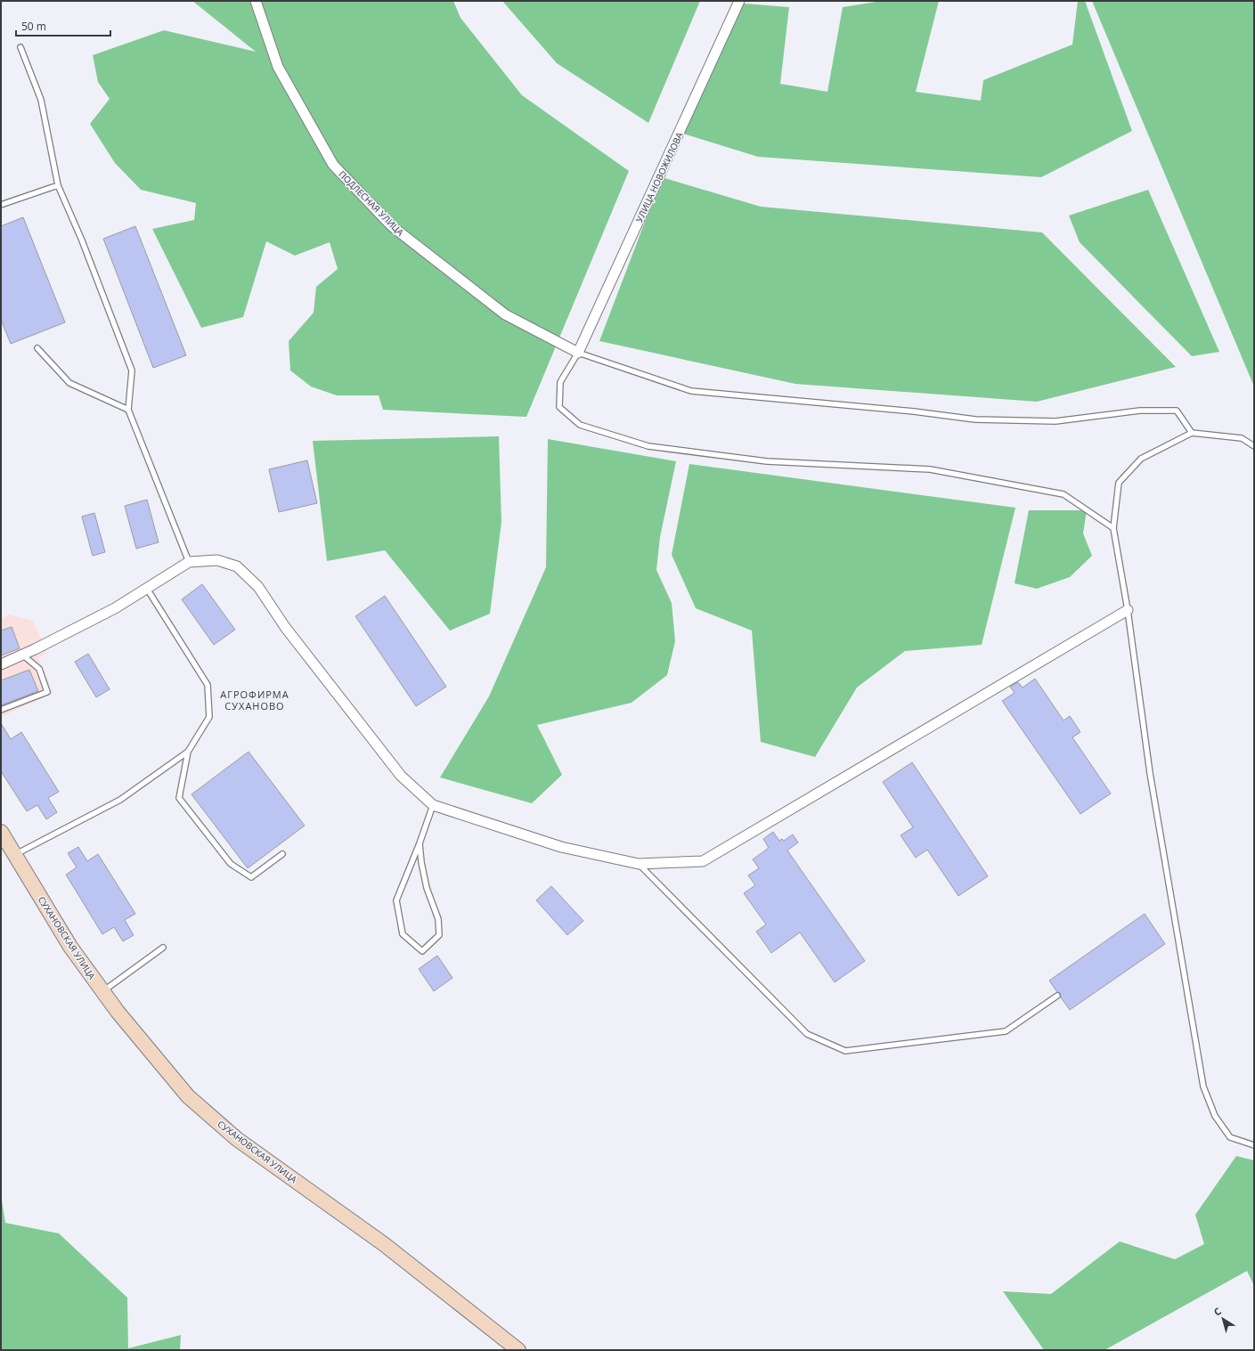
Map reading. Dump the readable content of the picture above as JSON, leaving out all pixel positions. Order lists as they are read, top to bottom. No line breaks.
{"streets":{"street":["УЛИЦА НОВОЖИЛОВА","ПОДЛЕСНАЯ УЛИЦА","СУХАНОВСКАЯ УЛИЦА"]},"crossings":[["УЛИЦА НОВОЖИЛОВА","ПОДЛЕСНАЯ УЛИЦА"]],"districts":["АГРОФИРМА СУХАНОВО"],"scale_bar":"50 m","north":"top left"}
